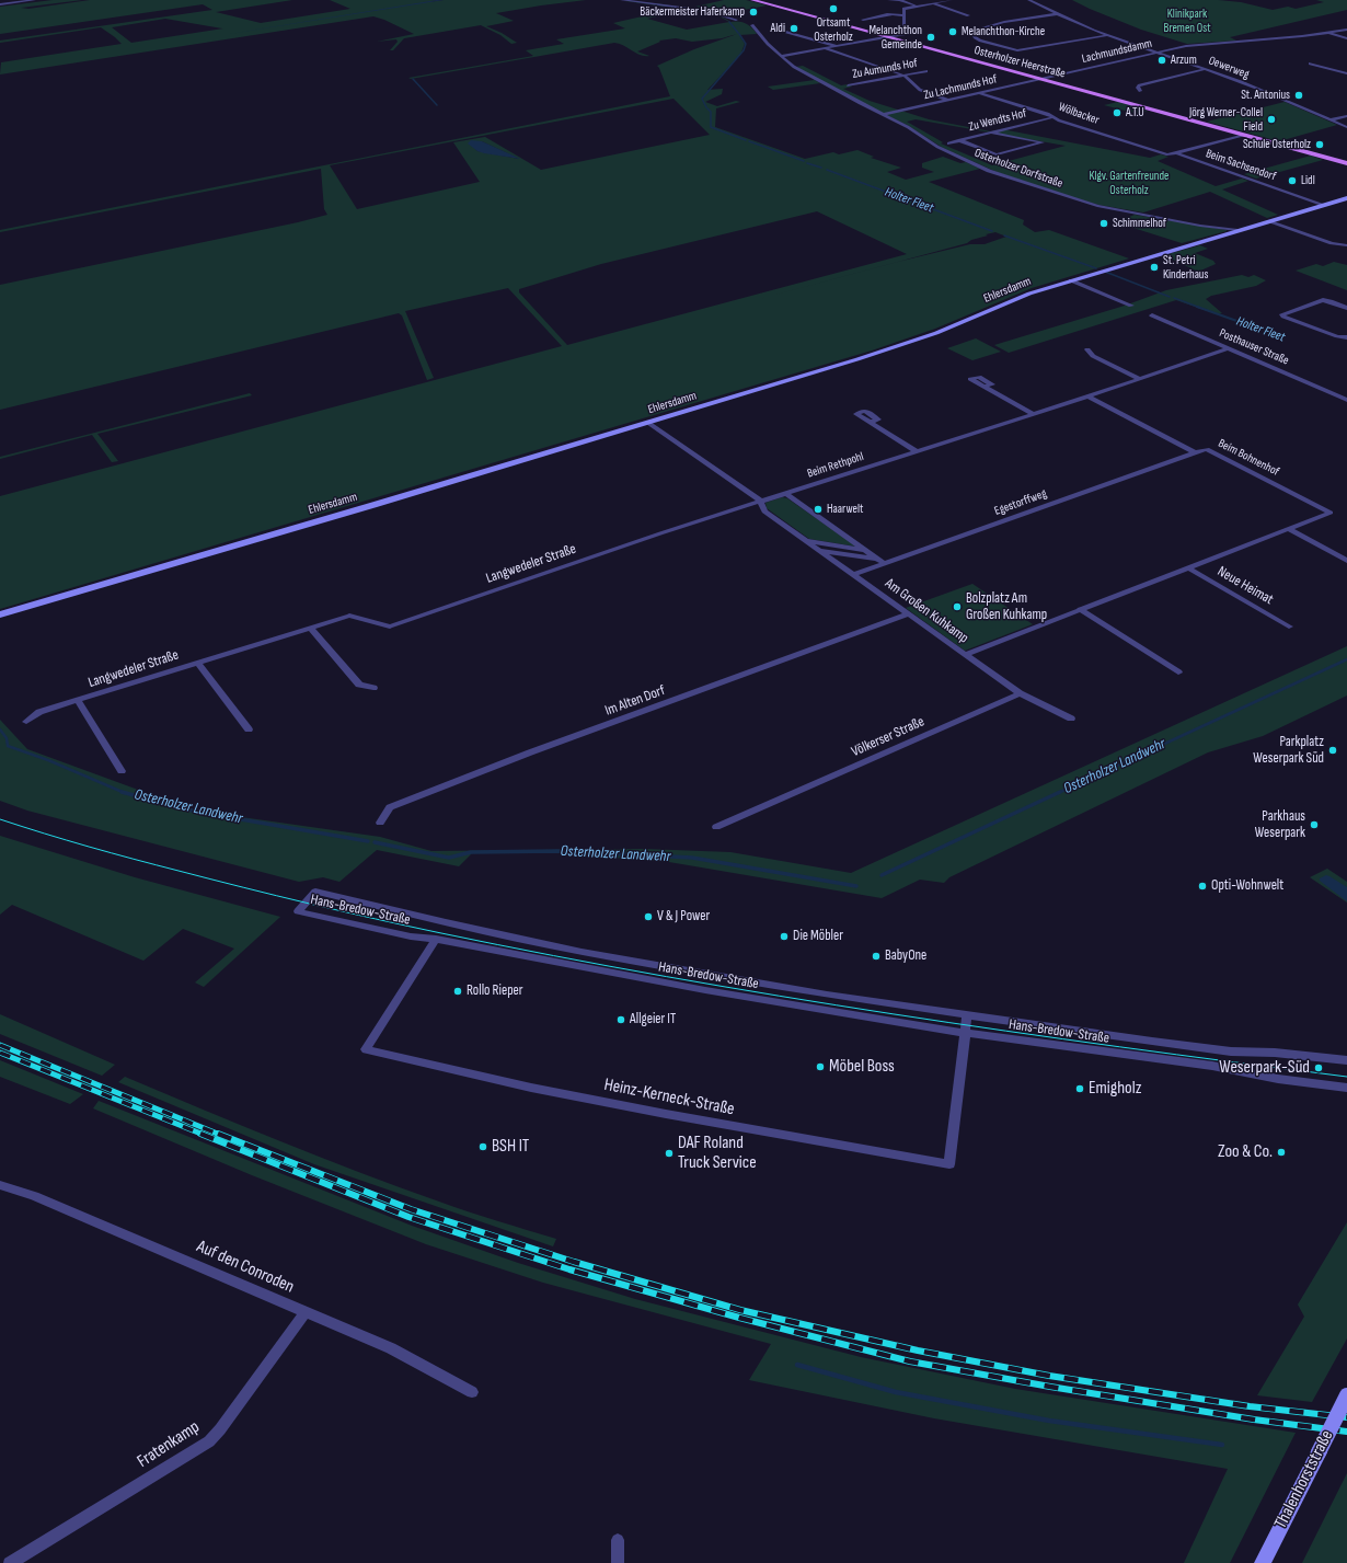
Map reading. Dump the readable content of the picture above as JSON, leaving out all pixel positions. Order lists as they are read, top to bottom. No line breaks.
{"streets":{"main road":["Osterholzer Heerstraße"],"street":["Lachmundsdamm","Oewerweg","Zu Aumunds Hof","Zu Lachmunds Hof","Wölbacker","Zu Wendts Hof","Beim Sachsendorf","Osterholzer Dorfstraße","Ehlersdamm","Posthauser Straße","Beim Bohnenhof","Beim Rethpohl","Egestorffweg","Langwedeler Straße","Neue Heimat","Am Großen Kuhkamp","Im Alten Dorf","Völkerser Straße","Hans-Bredow-Straße","Heinz-Kerneck-Straße","Auf den Conroden","Fratenkamp","Thalenhorststraße"]},"crossings":[["Lachmundsdamm","Osterholzer Heerstraße"],["Lachmundsdamm","Oewerweg"],["Lachmundsdamm","Zu Lachmunds Hof"],["Osterholzer Heerstraße","Zu Lachmunds Hof"],["Zu Lachmunds Hof","Wölbacker"],["Zu Lachmunds Hof","Osterholzer Dorfstraße"],["Wölbacker","Zu Wendts Hof"],["Wölbacker","Beim Sachsendorf"],["Beim Sachsendorf","Ehlersdamm"],["Osterholzer Dorfstraße","Ehlersdamm"],["Ehlersdamm","Am Großen Kuhkamp"],["Posthauser Straße","Beim Rethpohl"],["Beim Bohnenhof","Beim Rethpohl"],["Beim Bohnenhof","Egestorffweg"],["Beim Bohnenhof","Neue Heimat"],["Beim Rethpohl","Langwedeler Straße"],["Beim Rethpohl","Am Großen Kuhkamp"],["Egestorffweg","Am Großen Kuhkamp"],["Langwedeler Straße","Am Großen Kuhkamp"],["Neue Heimat","Am Großen Kuhkamp"],["Am Großen Kuhkamp","Im Alten Dorf"],["Am Großen Kuhkamp","Völkerser Straße"],["Hans-Bredow-Straße","Heinz-Kerneck-Straße"],["Auf den Conroden","Fratenkamp"]],"water":["Holter Fleet","Osterholzer Landwehr"],"parks":["Klinikpark Bremen Ost","Klgv. Gartenfreunde Osterholz"],"places":["Ortsamt Osterholz","Bäckermeister Haferkamp","Aldi","Melanchthon-Kirche","Melanchthon Gemeinde","Arzum","St. Antonius","A.T.U","Jörg Werner-Collel Field","Schule Osterholz","Lidl","Schimmelhof","St. Petri Kinderhaus","Haarwelt","Bolzplatz Am Großen Kuhkamp","Parkplatz Weserpark Süd","Parkhaus Weserpark","Opti-Wohnwelt","V & J Power","Die Möbler","BabyOne","Rollo Rieper","Allgeier IT","Möbel Boss","Weserpark-Süd","Emigholz","BSH IT","Zoo & Co.","DAF Roland Truck Service"]}
